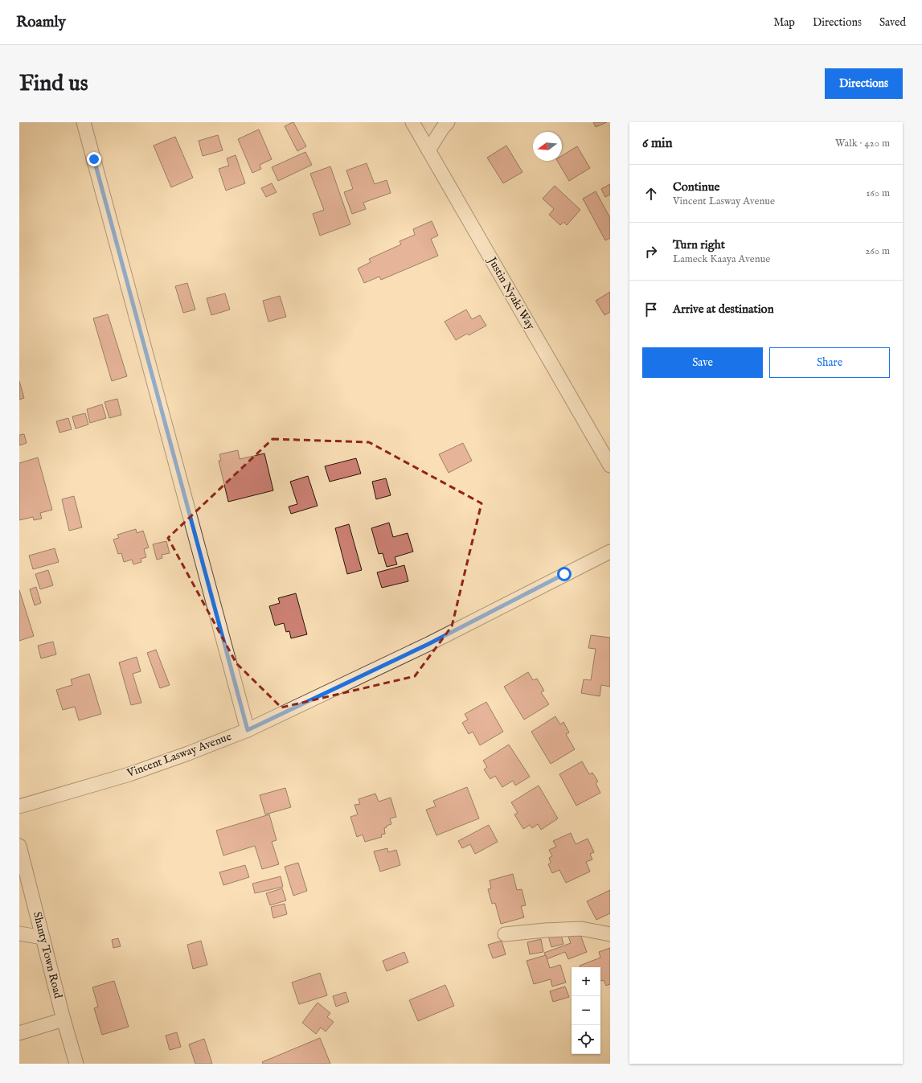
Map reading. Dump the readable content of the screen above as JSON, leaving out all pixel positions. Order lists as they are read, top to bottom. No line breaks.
{"streets":{"street":["Justin Nyaki Way","Vincent Lasway Avenue","Shanty Town Road"]},"north":"left","page":{"header":"Roamly","nav":["Map","Directions","Saved"],"buttons":["Directions",["Save","Share"]],"title":"Find us","heading":["6 min","Walk · 420 m"],"list":[["Continue","Vincent Lasway Avenue","160 m"],["Turn right","Lameck Kaaya Avenue","260 m"],"Arrive at destination"],"map_buttons":["+","−"]}}
